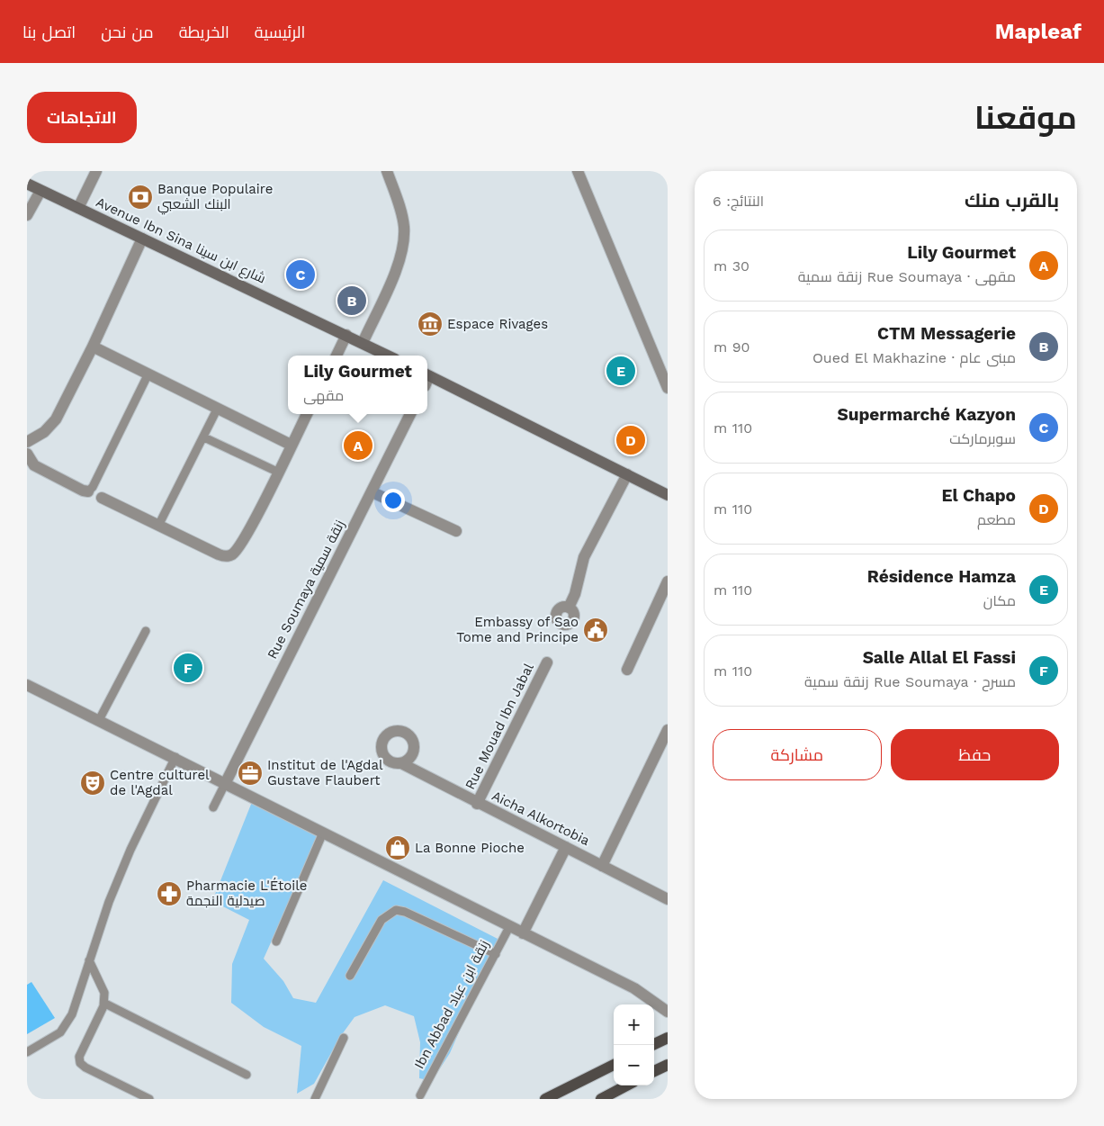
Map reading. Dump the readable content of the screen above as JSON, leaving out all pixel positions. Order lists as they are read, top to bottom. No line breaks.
{"streets":{"main road":["Avenue Ibn Sina شارع ابن سينا"],"street":["Rue Soumaya زنقة سمية","Rue Mouad Ibn Jabal","Aicha Alkortobia"],"lane":["Ibn Abbad زنقة ابن عباد"]},"crossings":[["Rue Mouad Ibn Jabal","Aicha Alkortobia"]],"places":{"bank":["Banque Populaire البنك الشعبي"],"museum":["Espace Rivages"],"public building":["Embassy of Sao Tome and Principe"],"office":["Institut de l'Agdal Gustave Flaubert"],"theatre":["Centre culturel de l'Agdal"],"shop":["La Bonne Pioche"],"pharmacy":["Pharmacie L'Étoile صيدلية النجمة"]},"page":{"header":"Mapleaf","nav":["الرئيسية","الخريطة","من نحن","اتصل بنا"],"title":"موقعنا","buttons":["الاتجاهات",["حفظ","مشاركة"]],"heading":["بالقرب منك","النتائج: 6"],"list":[{"mark":"A","name":"Lily Gourmet","note":"مقهى · Rue Soumaya زنقة سمية","value":"30 m"},{"mark":"B","name":"CTM Messagerie","note":"مبنى عام · Oued El Makhazine","value":"90 m"},{"mark":"C","name":"Supermarché Kazyon","note":"سوبرماركت","value":"110 m"},{"mark":"D","name":"El Chapo","note":"مطعم","value":"110 m"},{"mark":"E","name":"Résidence Hamza","note":"مكان","value":"110 m"},{"mark":"F","name":"Salle Allal El Fassi","note":"مسرح · Rue Soumaya زنقة سمية","value":"110 m"}],"pins":["C","B","E","D","A","F"],"popup":["Lily Gourmet","مقهى"],"map_buttons":["+","−"]}}
